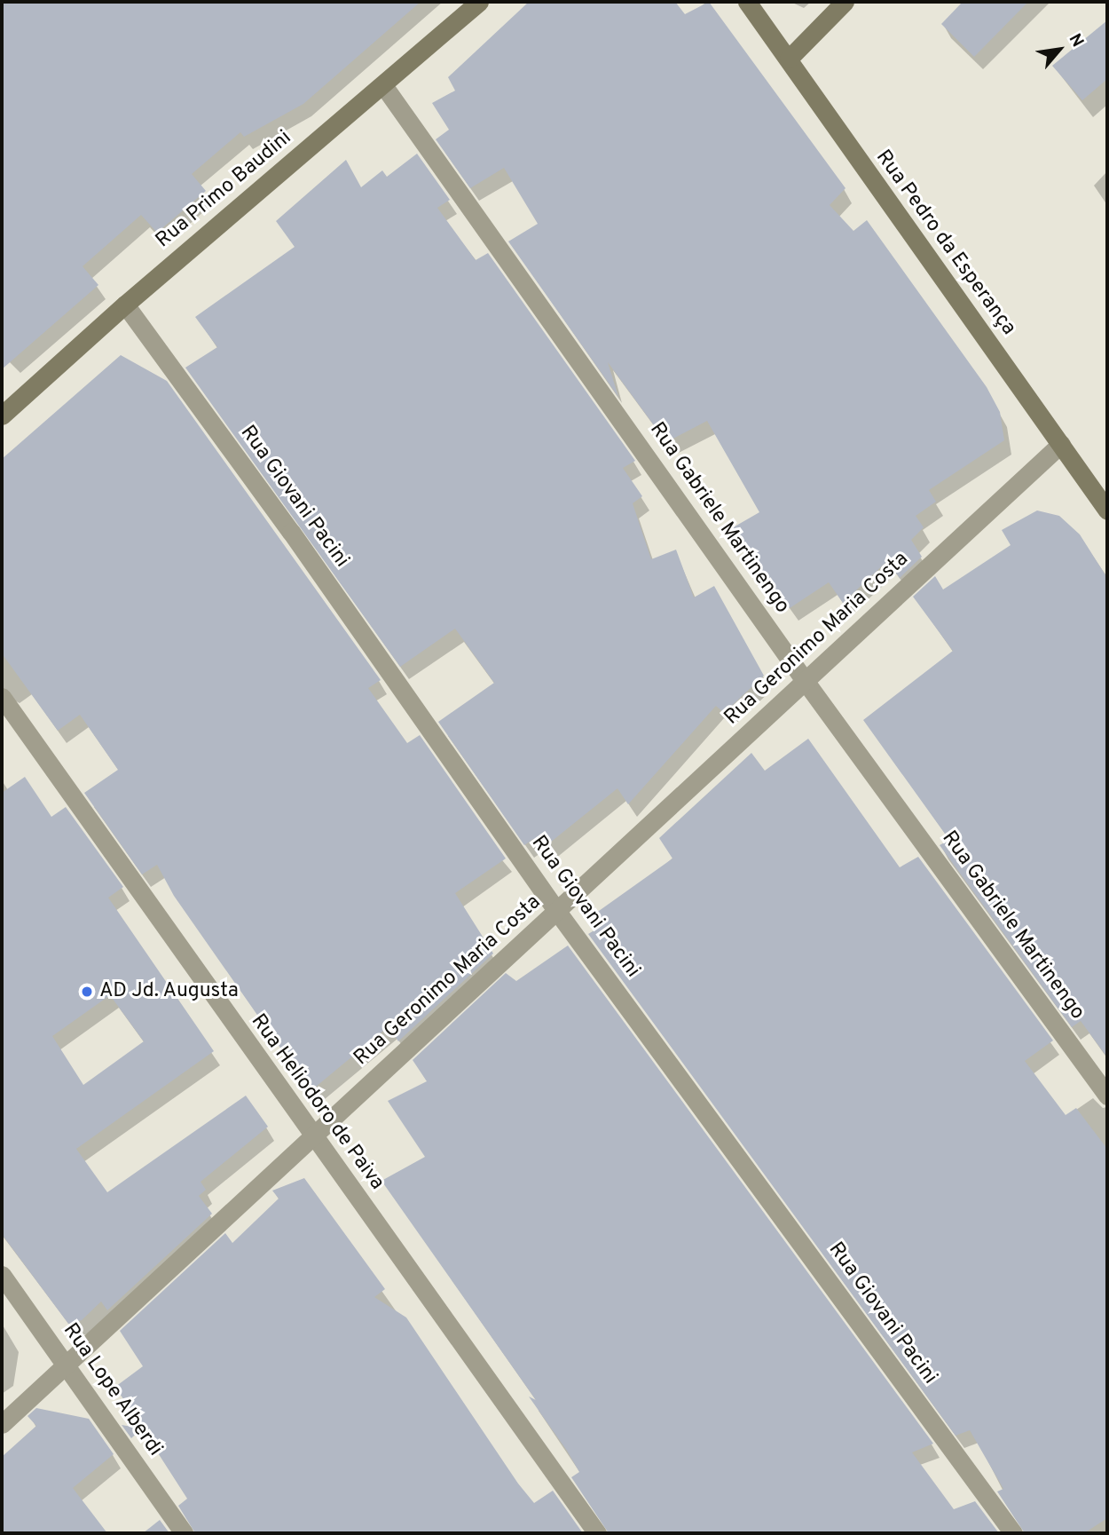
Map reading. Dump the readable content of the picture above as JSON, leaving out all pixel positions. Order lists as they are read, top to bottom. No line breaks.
{"streets":{"street":["Rua Primo Baudini","Rua Pedro da Esperança","Rua Giovani Pacini","Rua Gabriele Martinengo","Rua Geronimo Maria Costa","Rua Heliodoro de Paiva","Rua Lope Alberdi"]},"crossings":[["Rua Primo Baudini","Rua Giovani Pacini"],["Rua Primo Baudini","Rua Gabriele Martinengo"],["Rua Pedro da Esperança","Rua Geronimo Maria Costa"],["Rua Giovani Pacini","Rua Geronimo Maria Costa"],["Rua Gabriele Martinengo","Rua Geronimo Maria Costa"],["Rua Geronimo Maria Costa","Rua Heliodoro de Paiva"],["Rua Geronimo Maria Costa","Rua Lope Alberdi"]],"places":["AD Jd. Augusta"],"north":"top right"}
